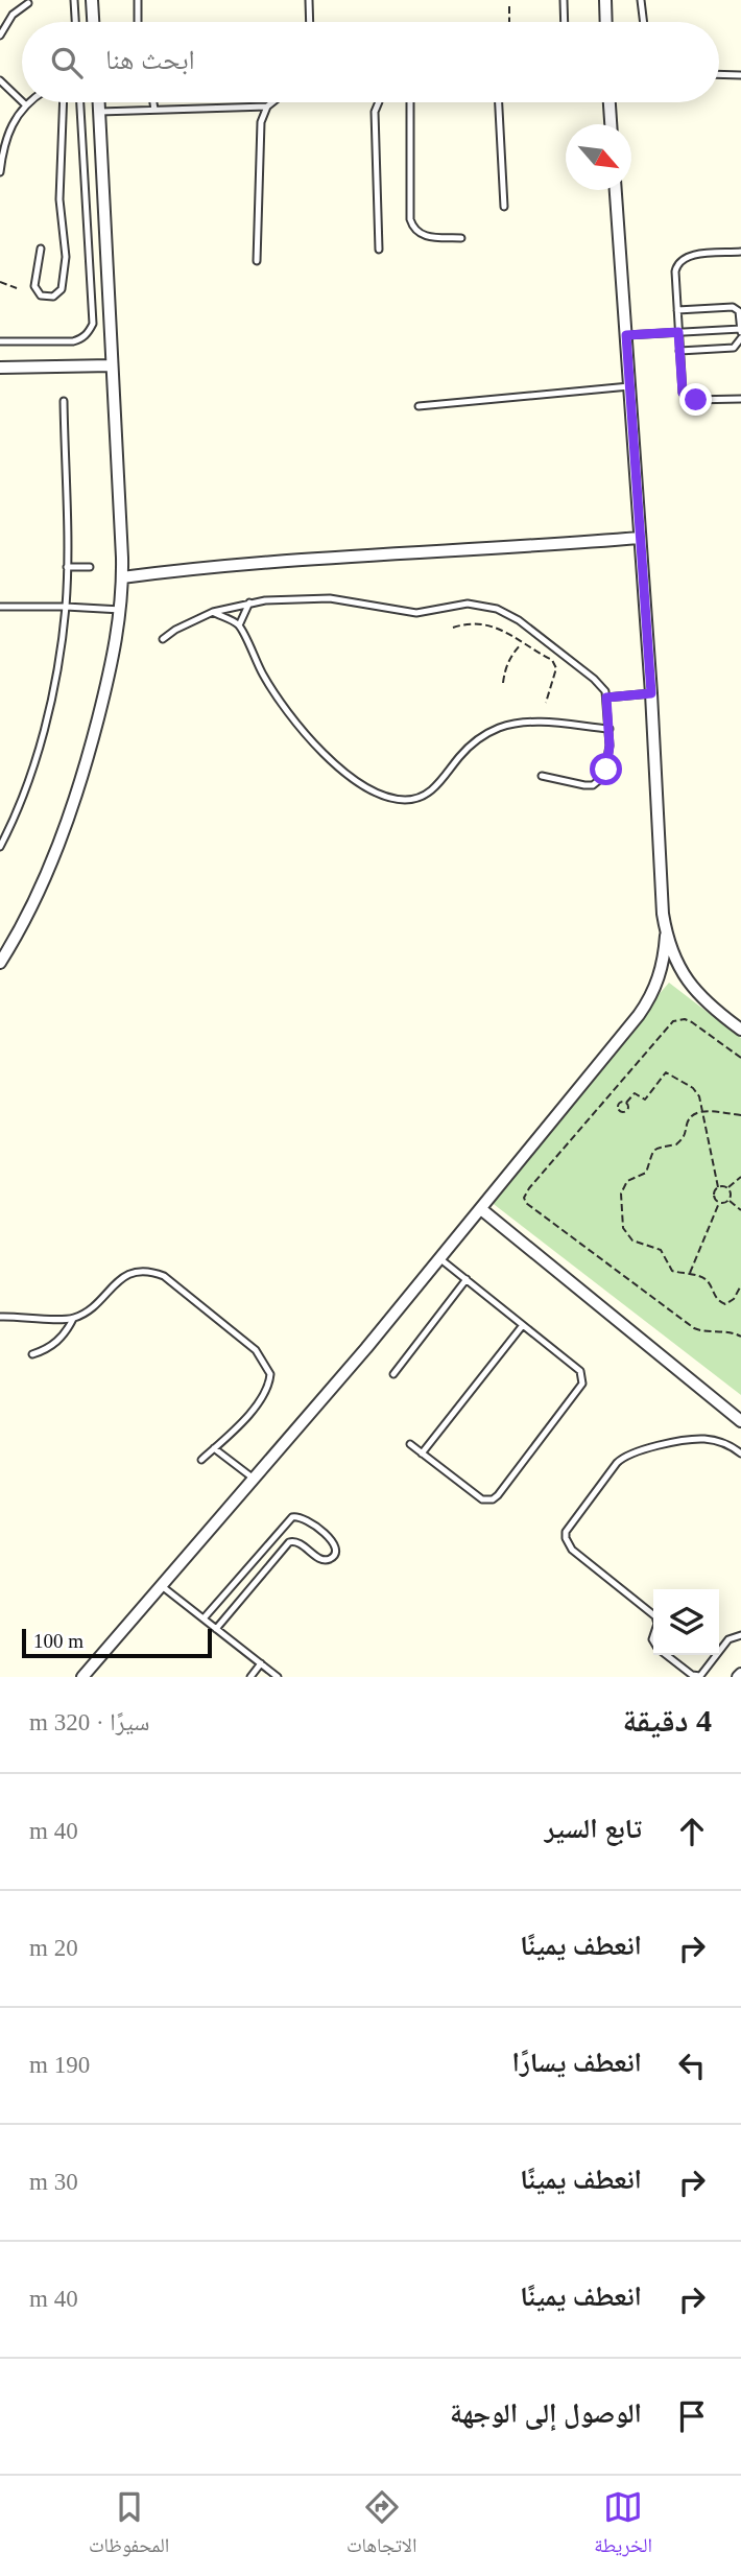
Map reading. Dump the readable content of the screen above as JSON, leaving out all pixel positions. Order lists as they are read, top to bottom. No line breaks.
{"scale_bar":"100 m","north":"bottom right","page":{"search":"ابحث هنا","scale":"100 m","heading":["4 دقيقة","سيرًا · 320 m"],"list":[["تابع السير","40 m"],["انعطف يمينًا","20 m"],["انعطف يسارًا","190 m"],["انعطف يمينًا","30 m"],["انعطف يمينًا","40 m"],"الوصول إلى الوجهة"],"nav":["الخريطة","الاتجاهات","المحفوظات"]}}
